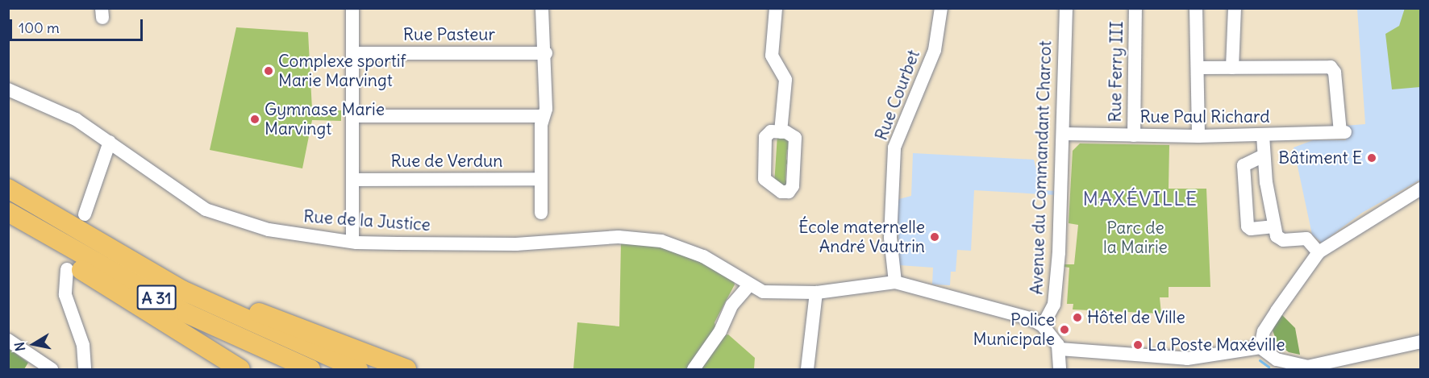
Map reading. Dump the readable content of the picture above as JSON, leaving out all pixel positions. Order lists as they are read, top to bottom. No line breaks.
{"streets":{"highway":["A 31"],"street":["Rue Pasteur","Rue Ferry III","Rue Courbet","Rue Paul Richard","Rue de Verdun","Avenue du Commandant Charcot","Rue de la Justice"]},"crossings":[["Rue Ferry III","Rue Paul Richard"],["Rue Courbet","Rue de la Justice"],["Rue Paul Richard","Avenue du Commandant Charcot"]],"districts":["MAXÉVILLE"],"parks":["Parc de la Mairie"],"places":["Complexe sportif Marie Marvingt","Gymnase Marie Marvingt","Bâtiment E","École maternelle André Vautrin","Hôtel de Ville","Police Municipale","La Poste Maxéville"],"scale_bar":"100 m","north":"left"}
